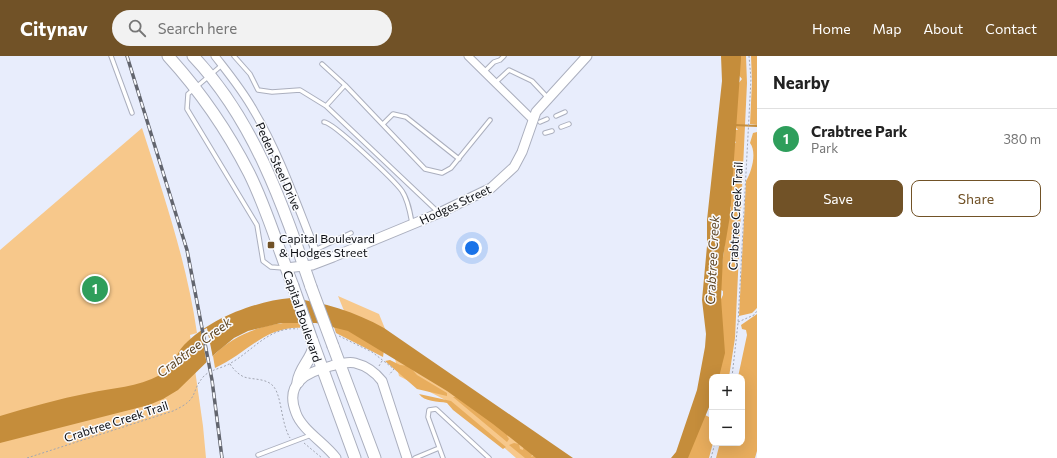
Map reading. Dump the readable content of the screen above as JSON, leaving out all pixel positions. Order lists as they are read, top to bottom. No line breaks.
{"streets":{"main road":["Capital Boulevard"],"street":["Peden Steel Drive","Hodges Street"],"path":["Crabtree Creek Trail"]},"crossings":[["Peden Steel Drive","Hodges Street"],["Hodges Street","Capital Boulevard"]],"water":["Crabtree Creek"],"places":{"transit":["Capital Boulevard & Hodges Street"]},"page":{"header":"Citynav","search":"Search here","nav":["Home","Map","About","Contact"],"heading":"Nearby","list":[{"mark":"1","name":"Crabtree Park","note":"Park","value":"380 m"}],"buttons":["Save","Share"],"pins":"1","map_buttons":["+","−"]}}
